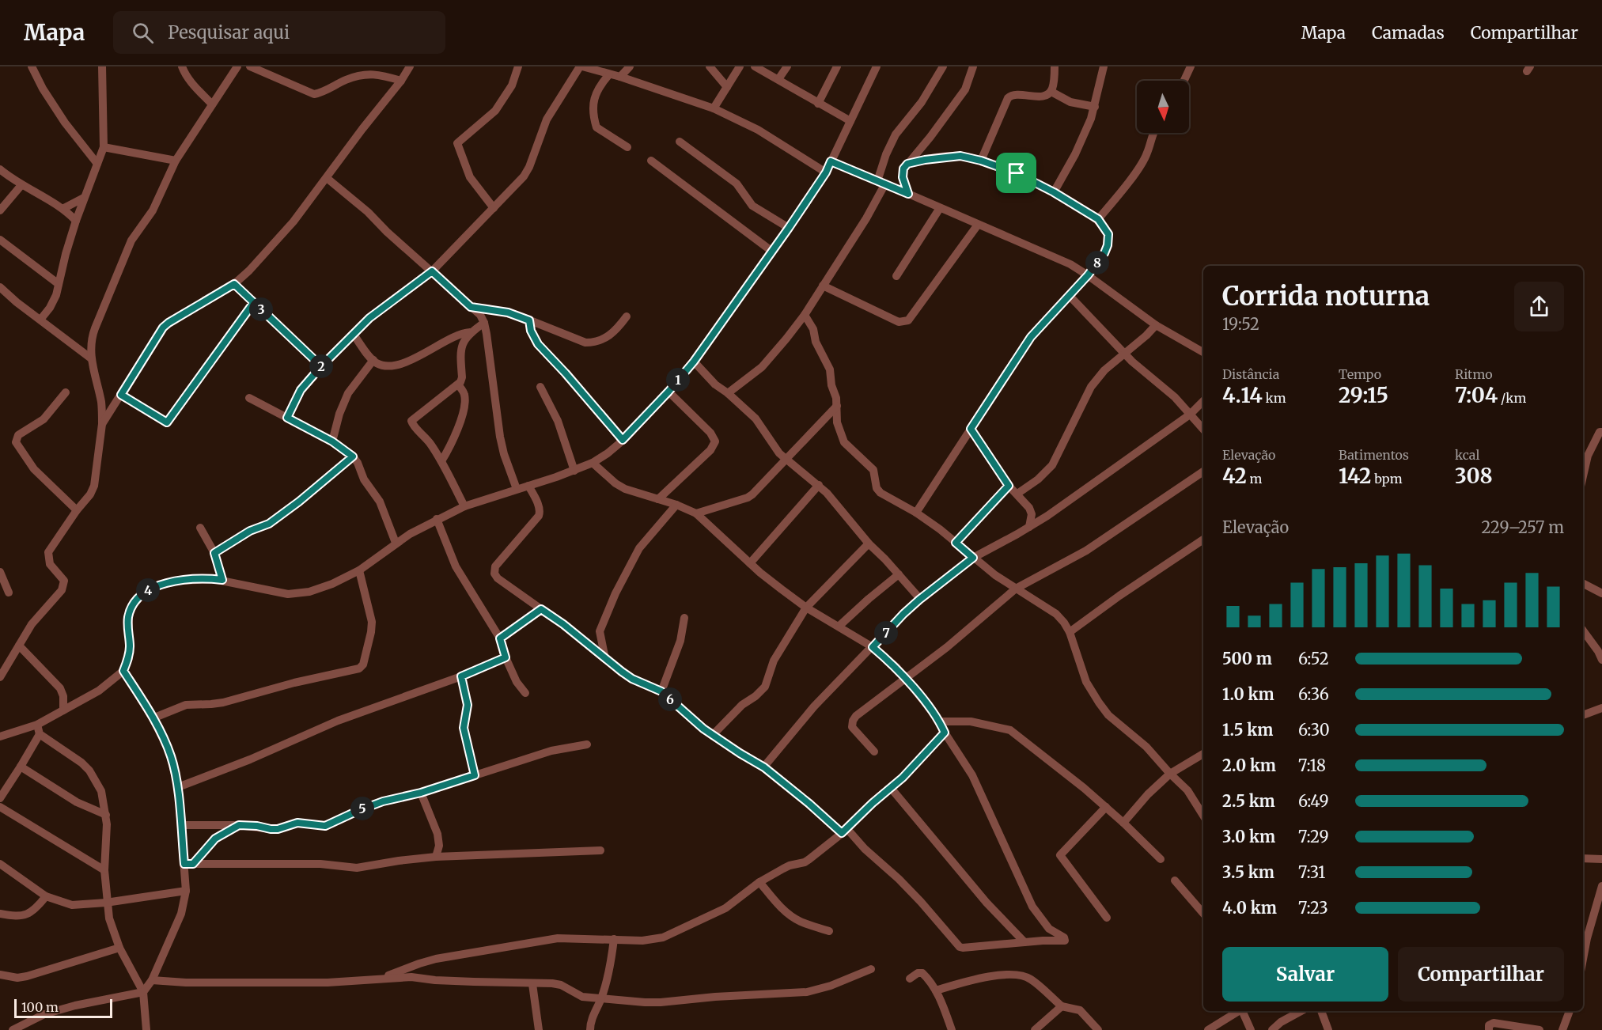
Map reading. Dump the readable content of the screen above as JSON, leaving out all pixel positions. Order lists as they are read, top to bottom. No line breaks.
{"scale_bar":"100 m","north":"bottom","page":{"header":"Mapa","search":"Pesquisar aqui","nav":["Mapa","Camadas","Compartilhar"],"pins":["8","3","2","1","4","7","6","5"],"heading":["Corrida noturna","19:52"],"stats":[["Distância","4.14 km"],["Tempo","29:15"],["Ritmo","7:04 /km"],["Elevação","42 m"],["Batimentos","142 bpm"],["kcal","308"]],"chart":["Elevação","229–257 m"],"list":[{"name":"500 m","note":"6:52"},{"name":"1.0 km","note":"6:36"},{"name":"1.5 km","note":"6:30"},{"name":"2.0 km","note":"7:18"},{"name":"2.5 km","note":"6:49"},{"name":"3.0 km","note":"7:29"},{"name":"3.5 km","note":"7:31"},{"name":"4.0 km","note":"7:23"}],"buttons":["Salvar","Compartilhar"],"scale":"100 m"}}
